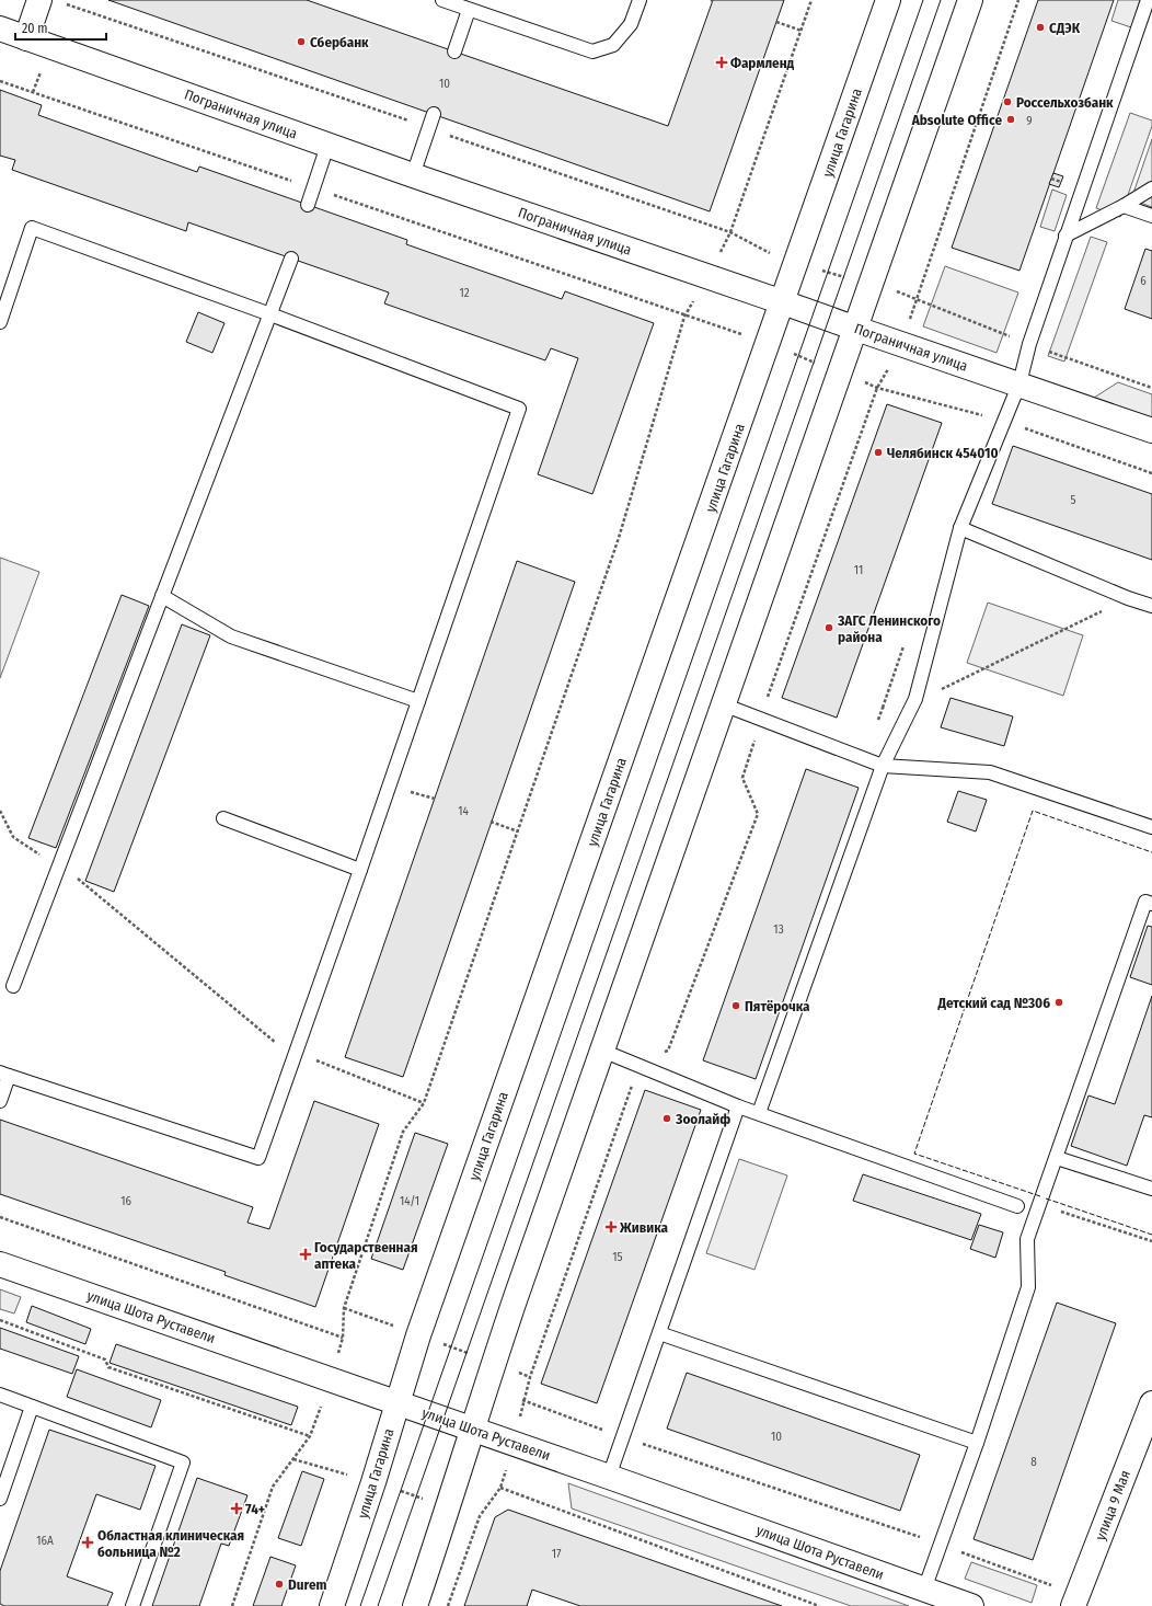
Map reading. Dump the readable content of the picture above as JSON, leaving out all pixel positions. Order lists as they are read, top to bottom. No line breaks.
{"streets":{"main road":["Пограничная улица","улица Гагарина","улица Шота Руставели","улица 9 Мая"]},"crossings":[["Пограничная улица","улица Гагарина"],["улица Гагарина","улица Шота Руставели"]],"places":{"other":["СДЭК","Сбербанк","Россельхозбанк","Absolute Office","Челябинск 454010","ЗАГС Ленинского района","Детский сад №306","Пятёрочка","Зоолайф","Durem"],"health":["Фармленд","Живика","Государственная аптека","74+","Областная клиническая больница №2"]},"house_numbers":["10","9","6","12","5","11","14","13","16","14/1","15","10","8","16А","17"],"scale_bar":"20 m"}
